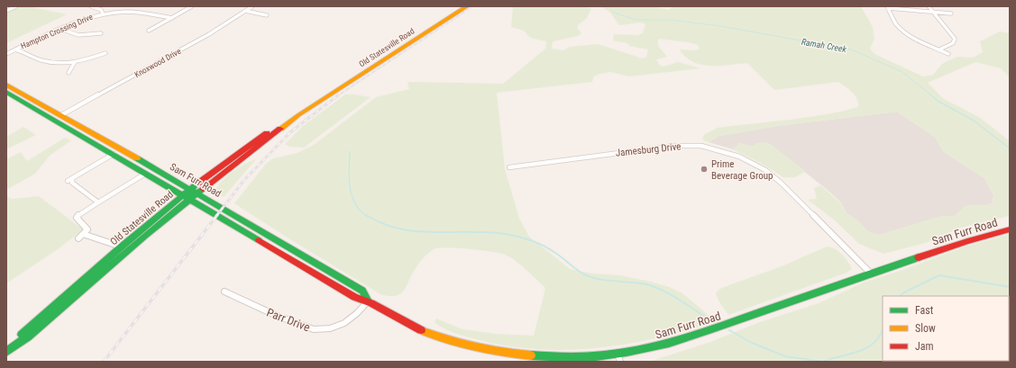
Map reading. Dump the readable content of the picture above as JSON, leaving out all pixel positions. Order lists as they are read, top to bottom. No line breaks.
{"streets":{"main road":["Old Statesville Road","Sam Furr Road"],"street":["Hampton Crossing Drive","Knoxwood Drive","Jamesburg Drive","Parr Drive"]},"crossings":[["Old Statesville Road","Sam Furr Road"],["Knoxwood Drive","Sam Furr Road"],["Jamesburg Drive","Sam Furr Road"],["Sam Furr Road","Parr Drive"]],"water":["Ramah Creek"],"places":["Prime Beverage Group"],"legend":["Fast","Slow","Jam"]}
